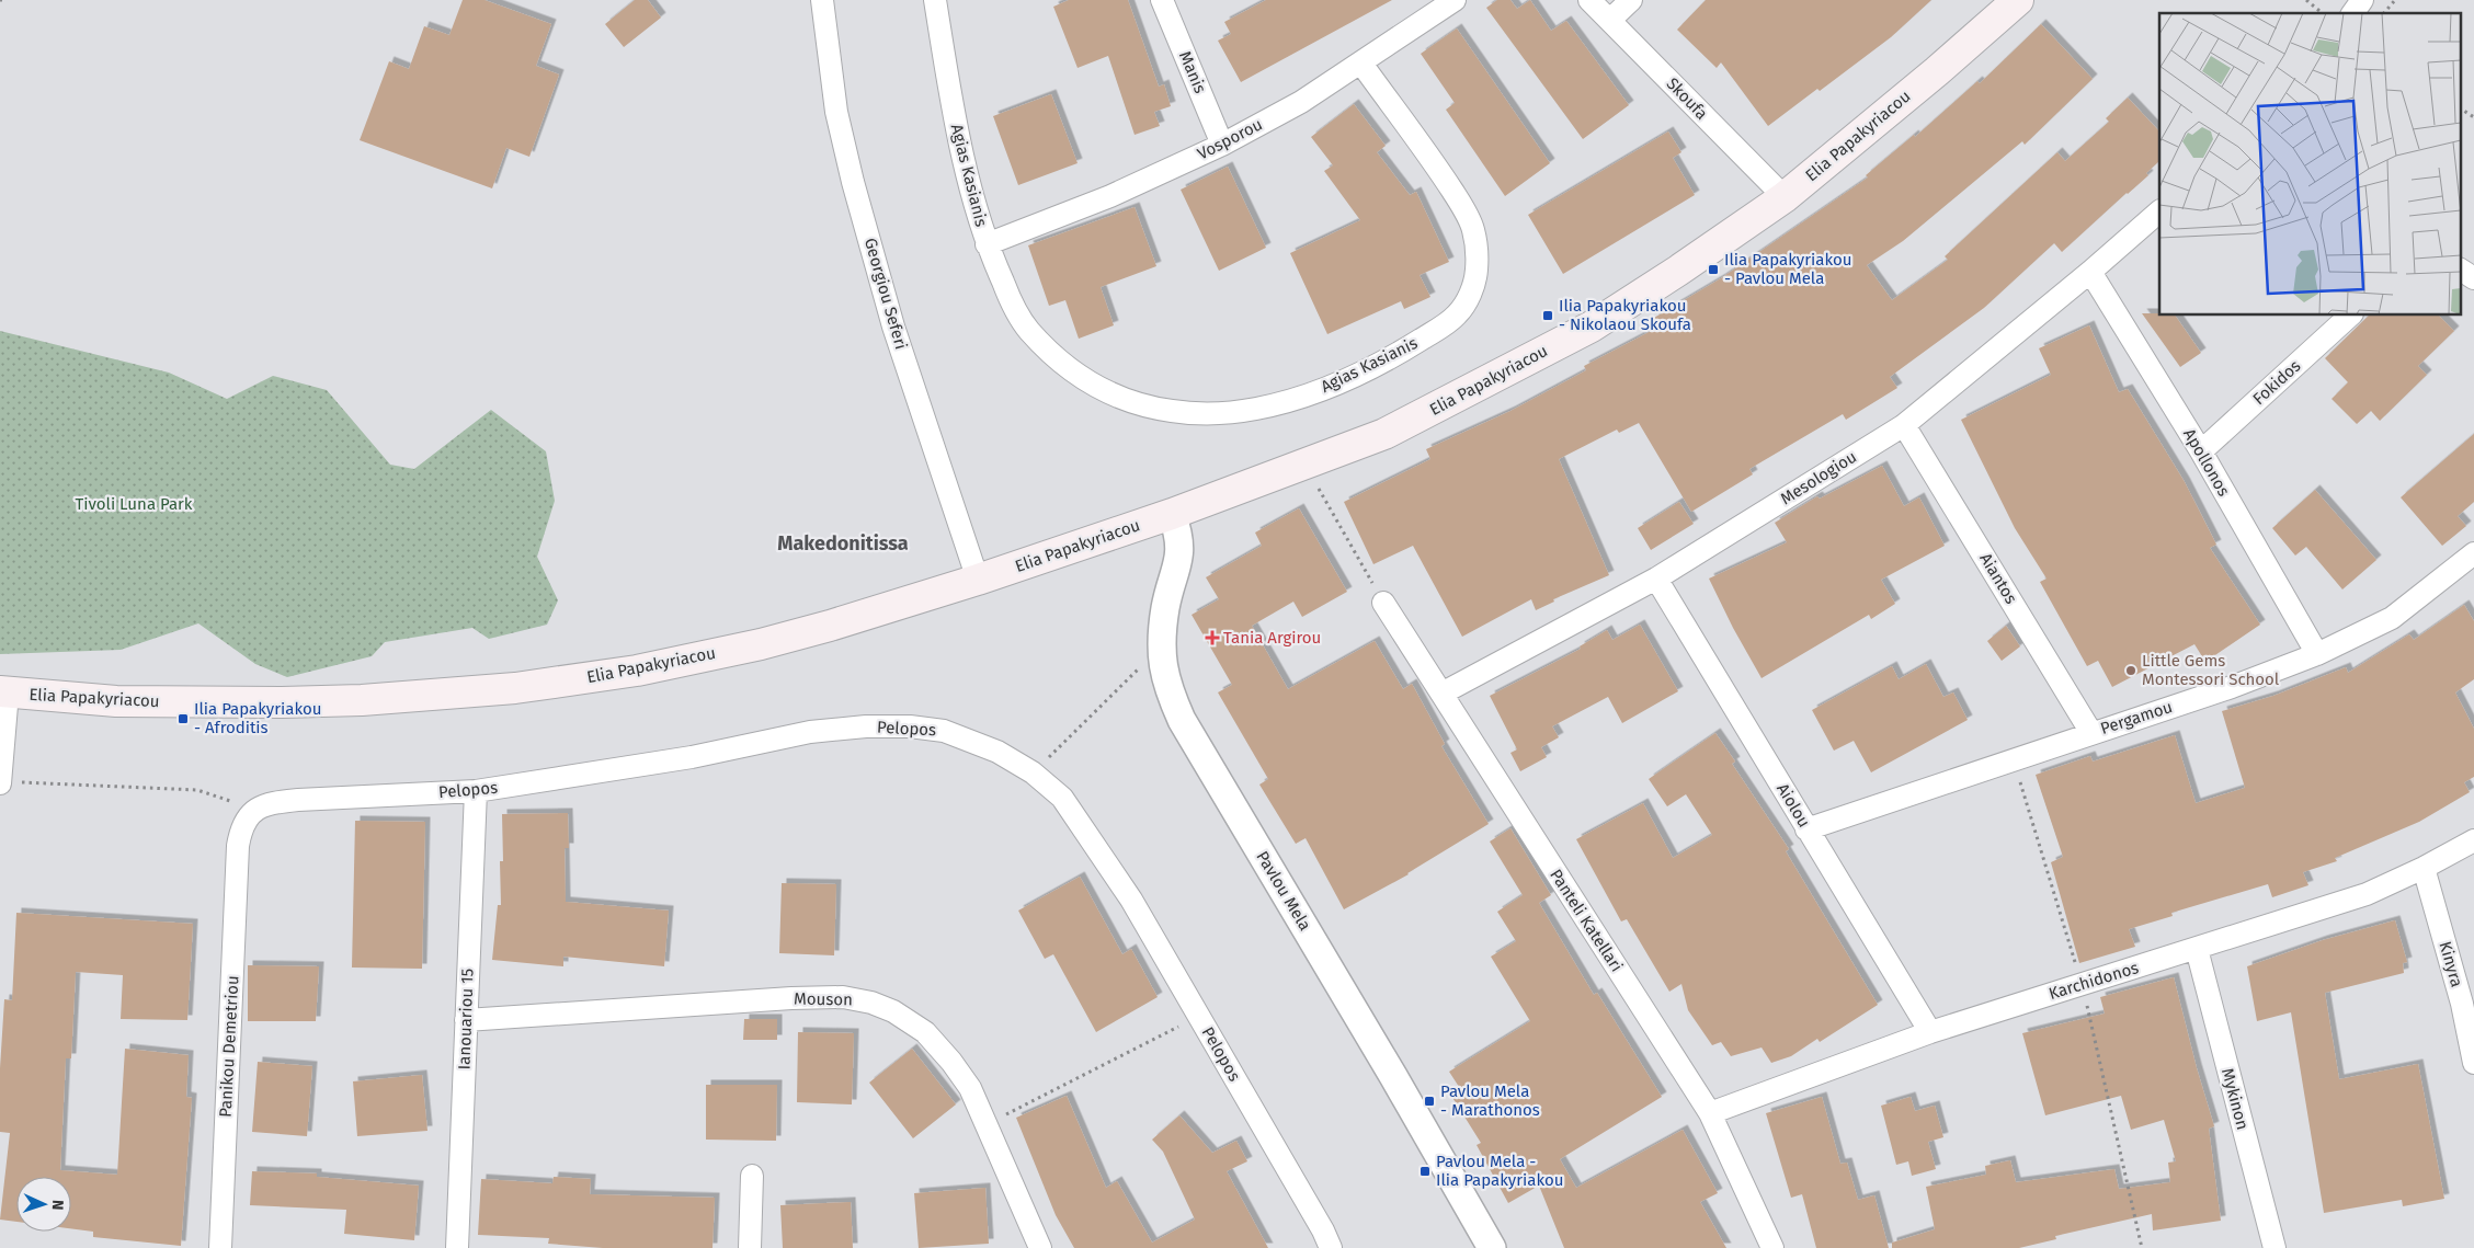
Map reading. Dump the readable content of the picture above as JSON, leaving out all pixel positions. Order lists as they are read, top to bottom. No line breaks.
{"streets":{"main road":["Elia Papakyriacou"],"street":["Manis","Skoufa","Vosporou","Agias Kasianis","Georgiou Seferi","Fokidos","Apollonos","Mesologiou","Aiantos","Pergamou","Pelopos","Aiolou","Pavlou Mela","Panteli Katellari","Kinyra","Karchidonos","Mouson","Ianouariou 15","Panikou Demetriou","Mykinon"]},"crossings":[["Manis","Vosporou"],["Skoufa","Elia Papakyriacou"],["Elia Papakyriacou","Georgiou Seferi"],["Elia Papakyriacou","Pavlou Mela"],["Vosporou","Agias Kasianis"],["Fokidos","Apollonos"],["Apollonos","Mesologiou"],["Apollonos","Pergamou"],["Mesologiou","Aiantos"],["Mesologiou","Aiolou"],["Mesologiou","Panteli Katellari"],["Aiantos","Pergamou"],["Pergamou","Aiolou"],["Pelopos","Ianouariou 15"],["Pelopos","Panikou Demetriou"],["Aiolou","Karchidonos"],["Panteli Katellari","Karchidonos"],["Kinyra","Karchidonos"],["Karchidonos","Mykinon"],["Mouson","Ianouariou 15"]],"districts":["Makedonitissa"],"parks":["Tivoli Luna Park"],"places":{"transit":["Ilia Papakyriakou - Pavlou Mela","Ilia Papakyriakou - Nikolaou Skoufa","Ilia Papakyriakou - Afroditis","Pavlou Mela - Marathonos","Pavlou Mela - Ilia Papakyriakou"],"health":["Tania Argirou"],"other":["Little Gems Montessori School"]},"north":"right"}
